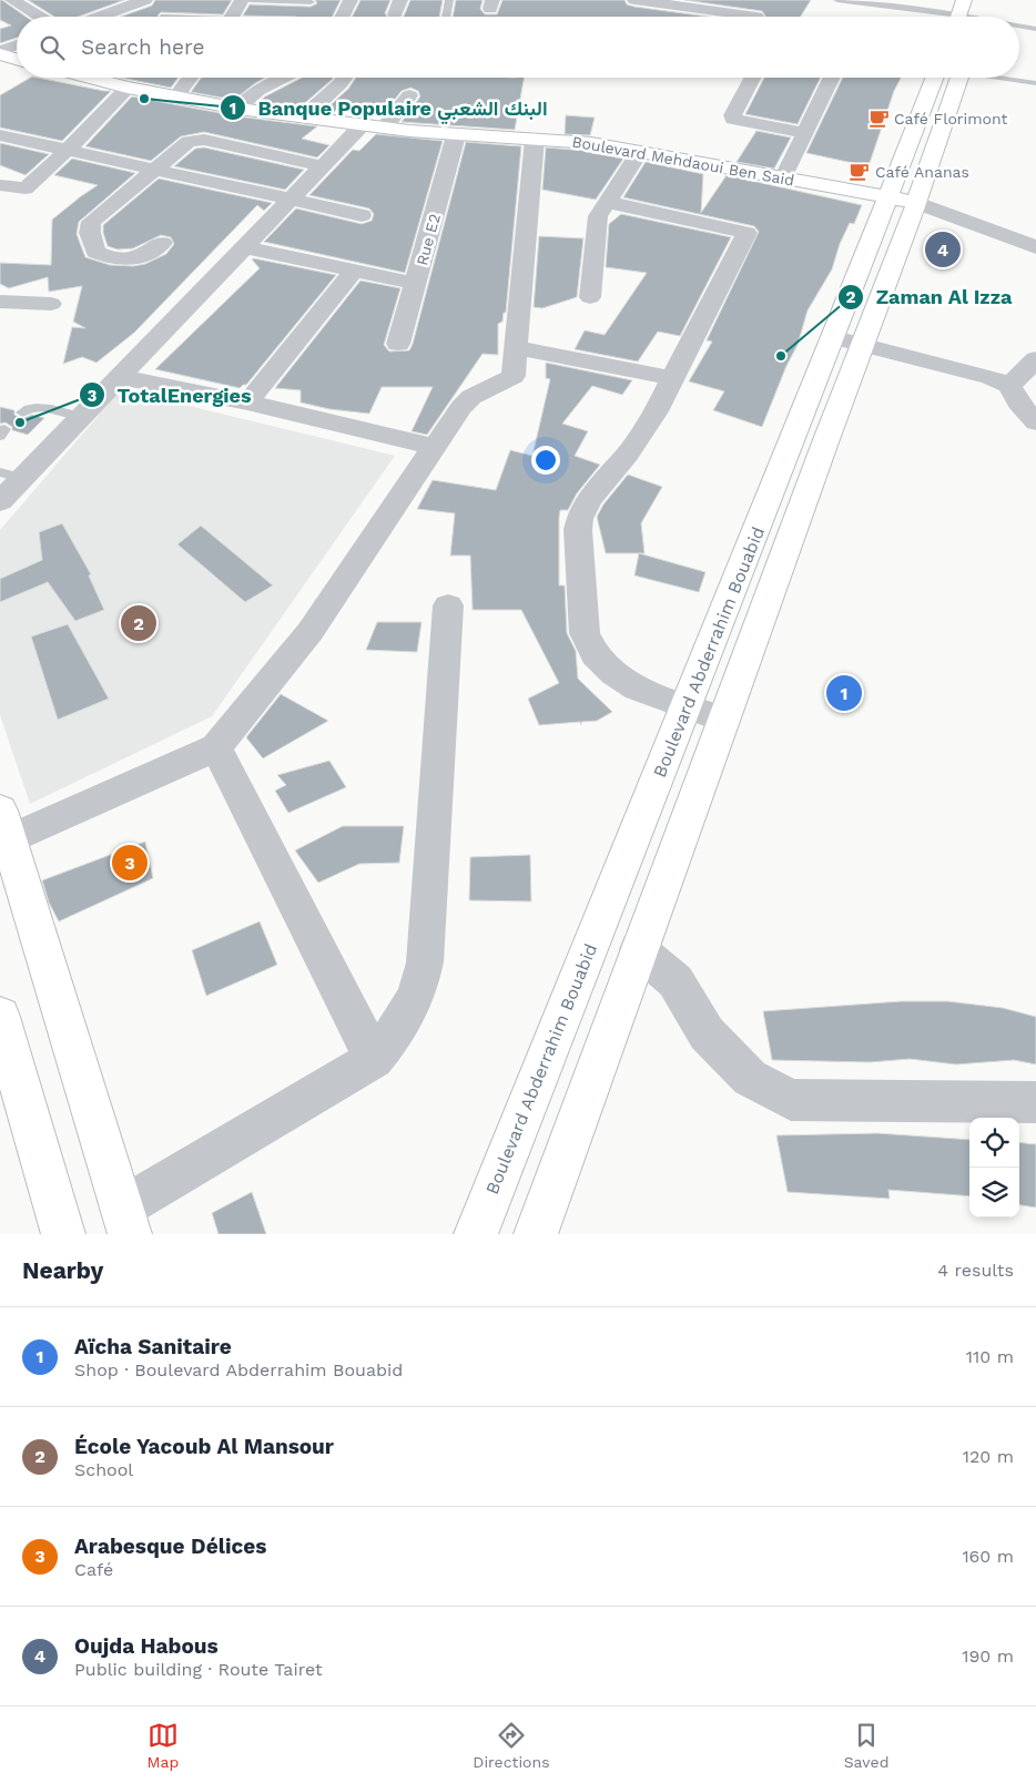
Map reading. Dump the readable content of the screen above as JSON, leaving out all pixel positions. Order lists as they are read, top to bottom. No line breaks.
{"streets":{"main road":["Boulevard Mehdaoui Ben Said","Boulevard Abderrahim Bouabid"],"street":["Rue E2"]},"crossings":[["Boulevard Mehdaoui Ben Said","Rue E2"],["Boulevard Mehdaoui Ben Said","Boulevard Abderrahim Bouabid"]],"places":{"other":["Banque Populaire البنك الشعبي","Zaman Al Izza","TotalEnergies"],"cafe":["Café Florimont","Café Ananas"]},"page":{"search":"Search here","pins":["4","2","1","3"],"heading":["Nearby","4 results"],"list":[{"mark":"1","name":"Aïcha Sanitaire","note":"Shop · Boulevard Abderrahim Bouabid","value":"110 m"},{"mark":"2","name":"École Yacoub Al Mansour","note":"School","value":"120 m"},{"mark":"3","name":"Arabesque Délices","note":"Café","value":"160 m"},{"mark":"4","name":"Oujda Habous","note":"Public building · Route Tairet","value":"190 m"}],"nav":["Map","Directions","Saved"]}}
